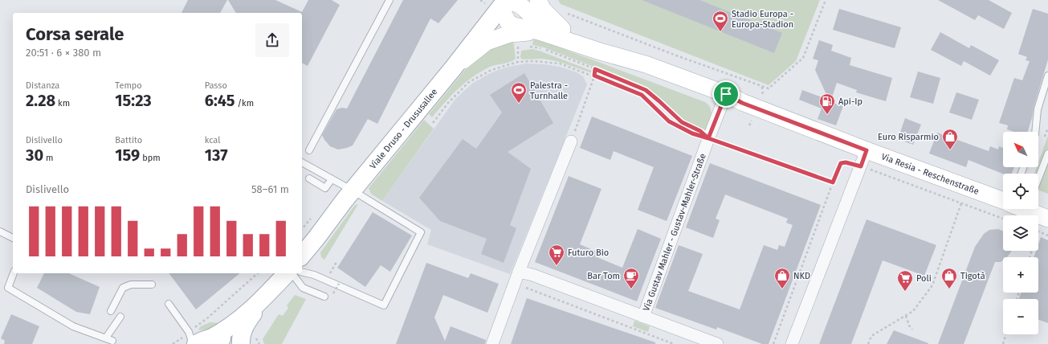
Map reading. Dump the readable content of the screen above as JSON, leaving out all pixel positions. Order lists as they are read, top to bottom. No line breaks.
{"streets":{"main road":["Viale Druso - Drususallee","Via Resia - Reschenstraße"],"street":["Via Gustav Mahler - Gustav-Mahler-Straße"]},"crossings":[["Viale Druso - Drususallee","Via Resia - Reschenstraße"],["Via Resia - Reschenstraße","Via Gustav Mahler - Gustav-Mahler-Straße"]],"places":{"sports":["Stadio Europa - Europa-Stadion","Palestra - Turnhalle"],"fuel station":["Api-Ip"],"shop":["Euro Risparmio","NKD","Tigotà"],"supermarket":["Futuro Bio","Poli"],"cafe":["Bar Tom"]},"north":"top left","page":{"heading":["Corsa serale","20:51 · 6 × 380 m"],"stats":[["Distanza","2.28 km"],["Tempo","15:23"],["Passo","6:45 /km"],["Dislivello","30 m"],["Battito","159 bpm"],["kcal","137"]],"map_buttons":["+","−"],"chart":["Dislivello","58–61 m"]}}
